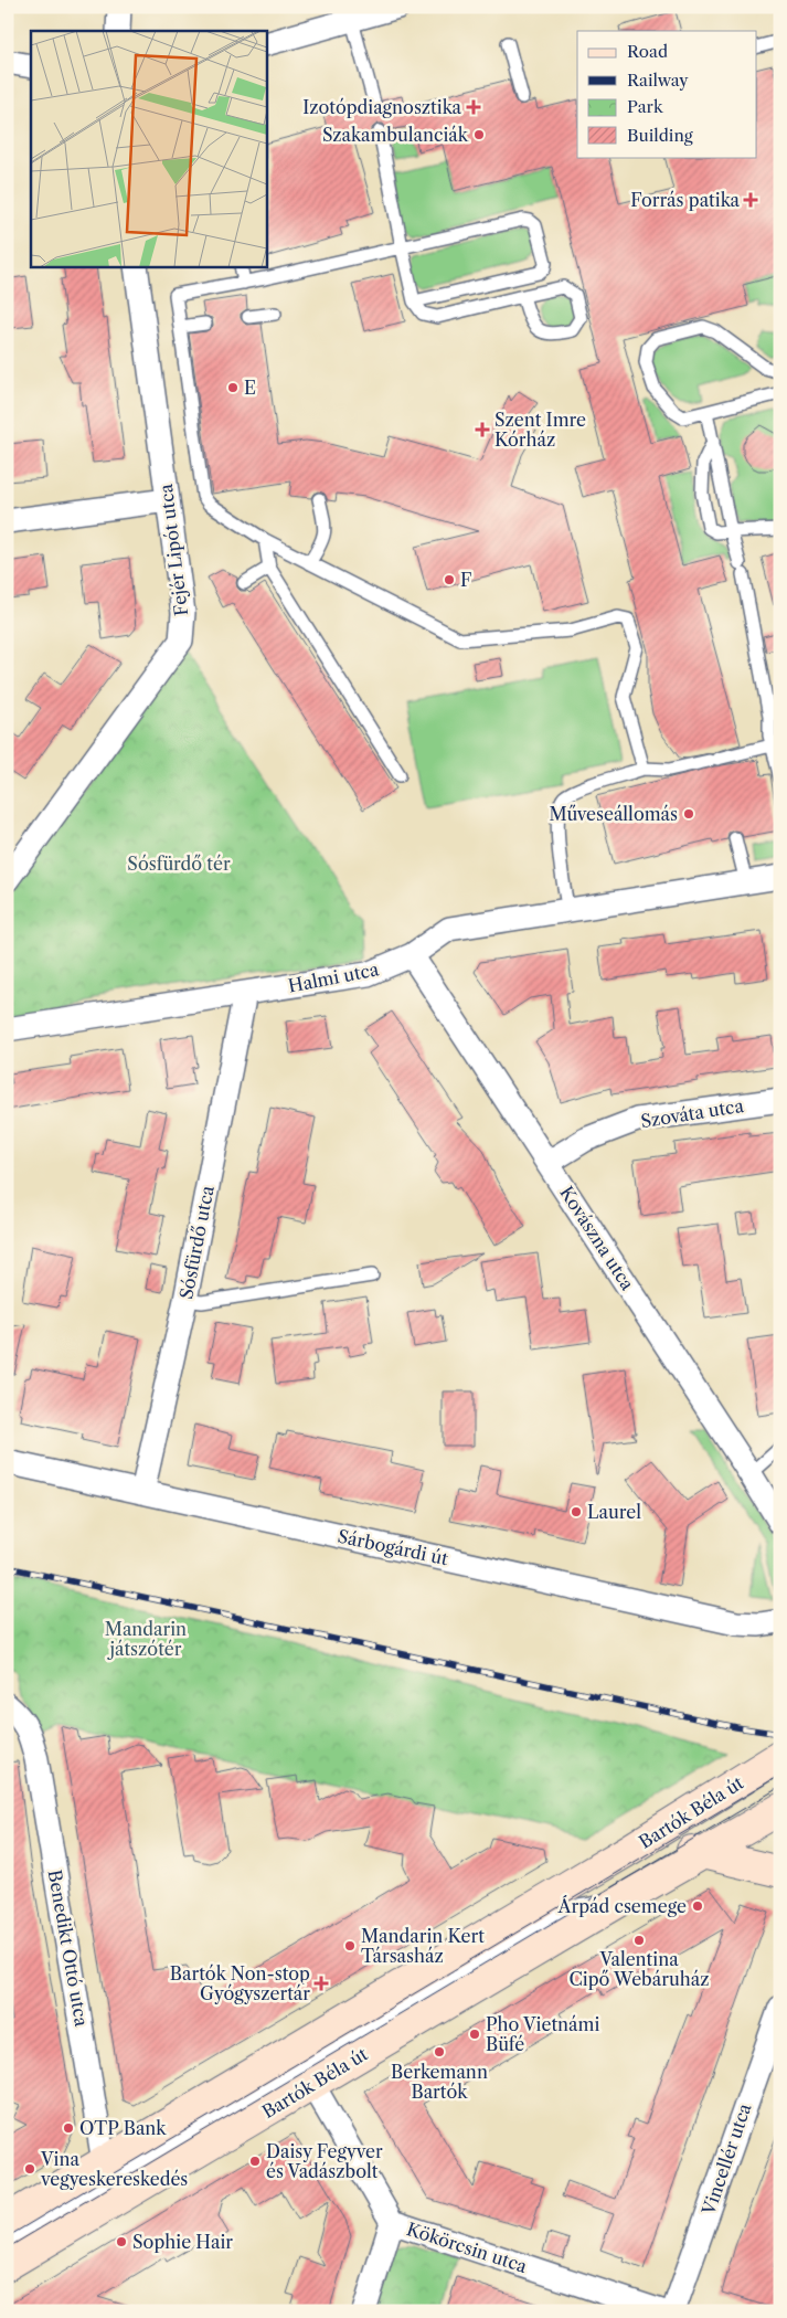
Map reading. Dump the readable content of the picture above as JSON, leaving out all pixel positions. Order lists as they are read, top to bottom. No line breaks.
{"streets":{"main road":["Bartók Béla út"],"street":["Fejér Lipót utca","Halmi utca","Szováta utca","Kovászna utca","Sósfürdő utca","Sárbogárdi út","Benedikt Ottó utca","Vincellér utca","Kökörcsin utca"]},"crossings":[["Halmi utca","Kovászna utca"],["Halmi utca","Sósfürdő utca"],["Szováta utca","Kovászna utca"],["Sósfürdő utca","Sárbogárdi út"],["Bartók Béla út","Benedikt Ottó utca"],["Bartók Béla út","Kökörcsin utca"]],"parks":["Sósfürdő tér","Mandarin játszótér"],"places":{"health":["Izotópdiagnosztika","Forrás patika","Szent Imre Kórház","Bartók Non-stop Gyógyszertár"],"other":["Szakambulanciák","E","F","Műveseállomás","Laurel","Árpád csemege","Valentina Cipő Webáruház","Mandarin Kert Társasház","Pho Vietnámi Büfé","Berkemann Bartók","OTP Bank","Daisy Fegyver és Vadászbolt","Vina vegyeskereskedés","Sophie Hair"]},"legend":["Road","Railway","Park","Building"]}
